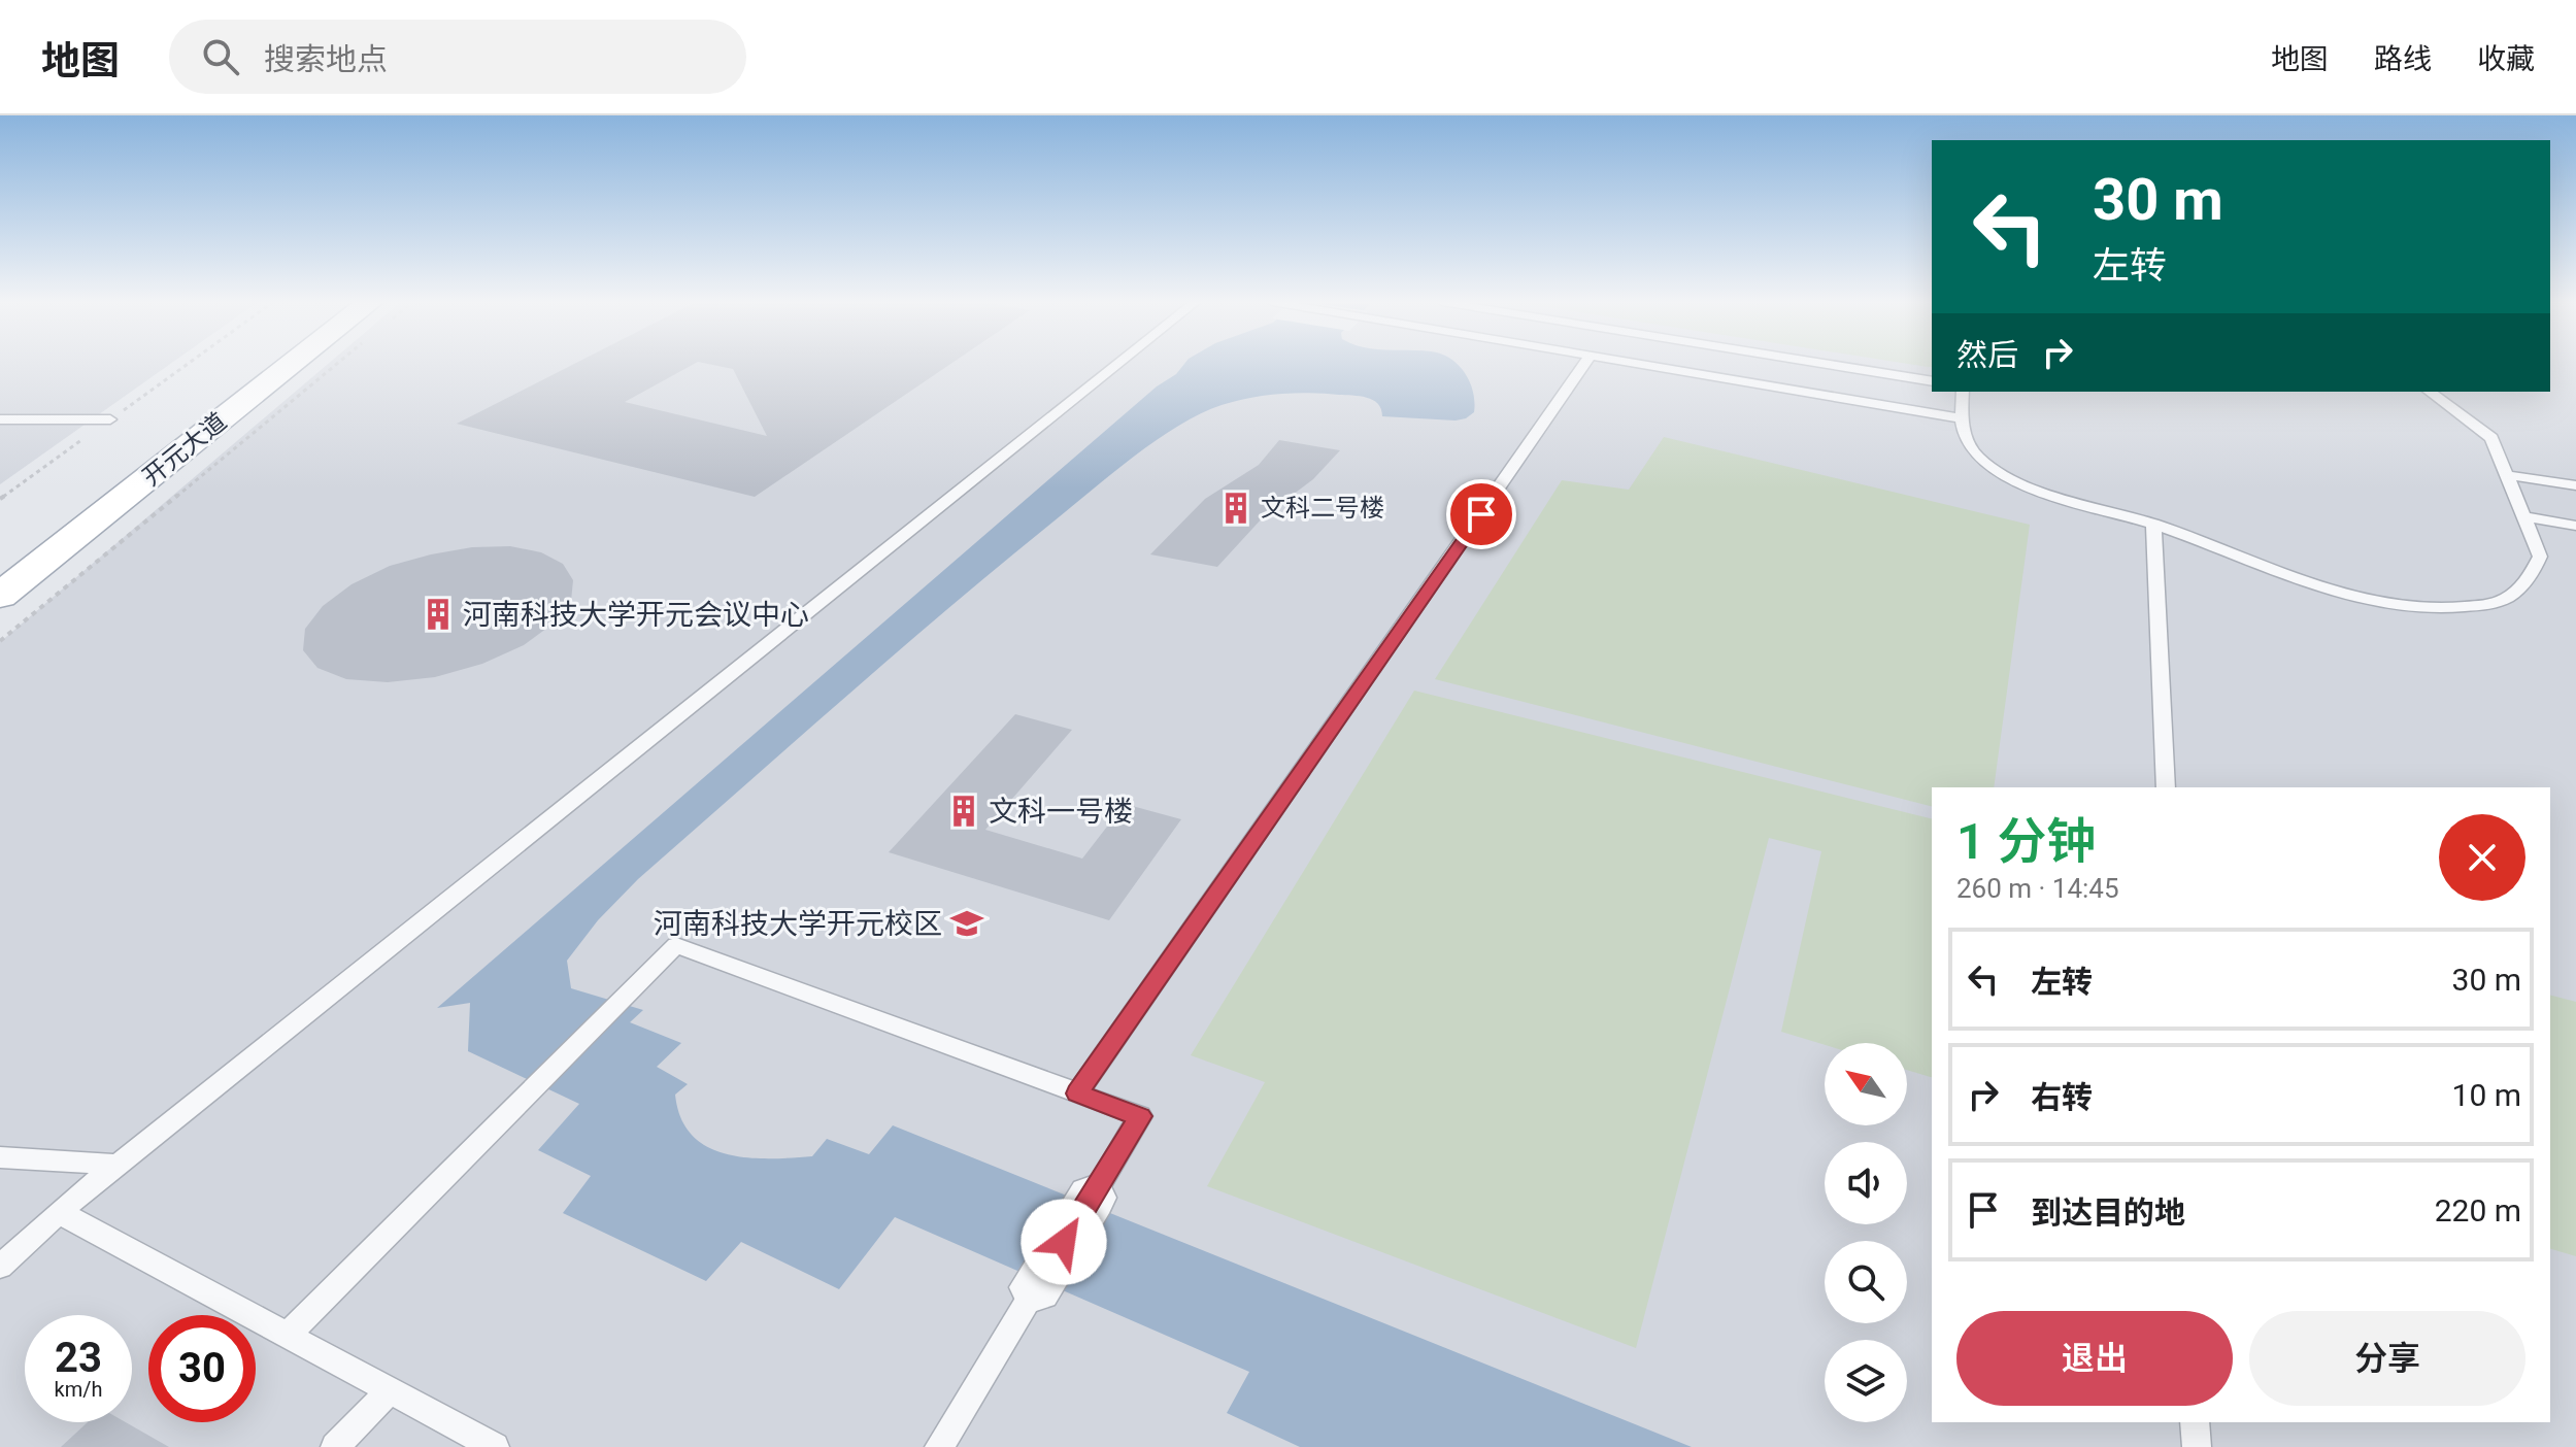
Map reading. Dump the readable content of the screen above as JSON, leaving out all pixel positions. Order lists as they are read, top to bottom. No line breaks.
{"streets":{"main road":["开元大道"]},"places":{"building":["文科二号楼","河南科技大学开元会议中心","文科一号楼"],"school or university":["河南科技大学开元校区"]},"north":"top left","page":{"header":"地图","search":"搜索地点","nav":["地图","路线","收藏"],"turn":["30 m","左转"],"then":"然后","heading":["1 分钟","260 m · 14:45"],"list":[{"name":"左转","value":"30 m"},{"name":"右转","value":"10 m"},{"name":"到达目的地","value":"220 m"}],"buttons":["退出","分享"],"speed":"23 km/h","limit":"30"}}
